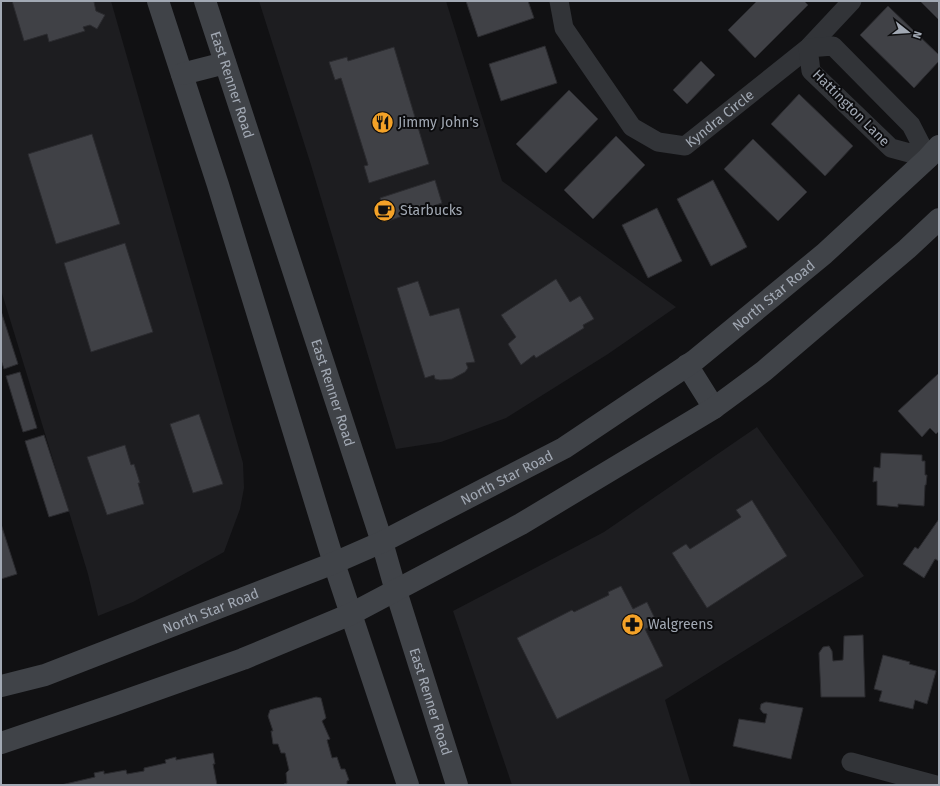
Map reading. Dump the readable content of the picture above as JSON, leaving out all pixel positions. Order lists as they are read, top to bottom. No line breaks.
{"streets":{"main road":["East Renner Road","North Star Road"],"street":["Hattington Lane","Kyndra Circle"]},"crossings":[["East Renner Road","North Star Road"],["Hattington Lane","Kyndra Circle"],["Hattington Lane","North Star Road"]],"places":{"restaurant":["Jimmy John's"],"cafe":["Starbucks"],"pharmacy":["Walgreens"]},"north":"right"}
